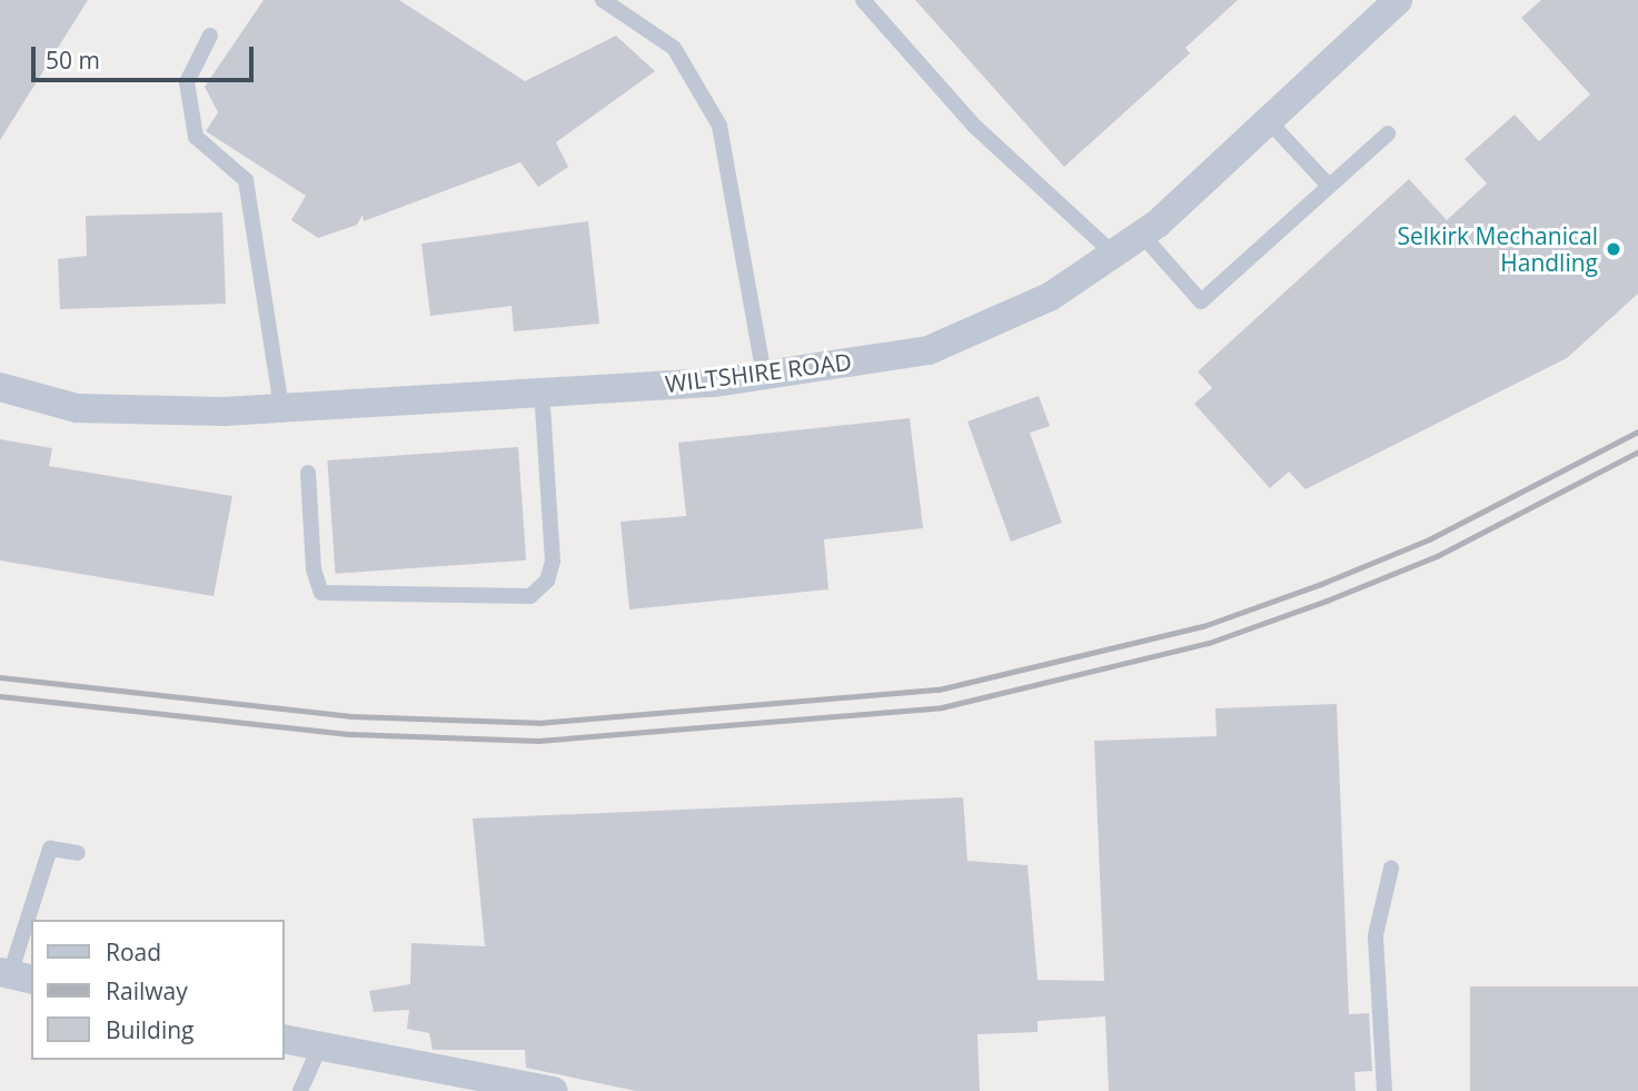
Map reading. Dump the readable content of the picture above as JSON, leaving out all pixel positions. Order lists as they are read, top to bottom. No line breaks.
{"streets":{"street":["WILTSHIRE ROAD"]},"places":["Selkirk Mechanical Handling"],"legend":["Road","Railway","Building"],"scale_bar":"50 m"}
